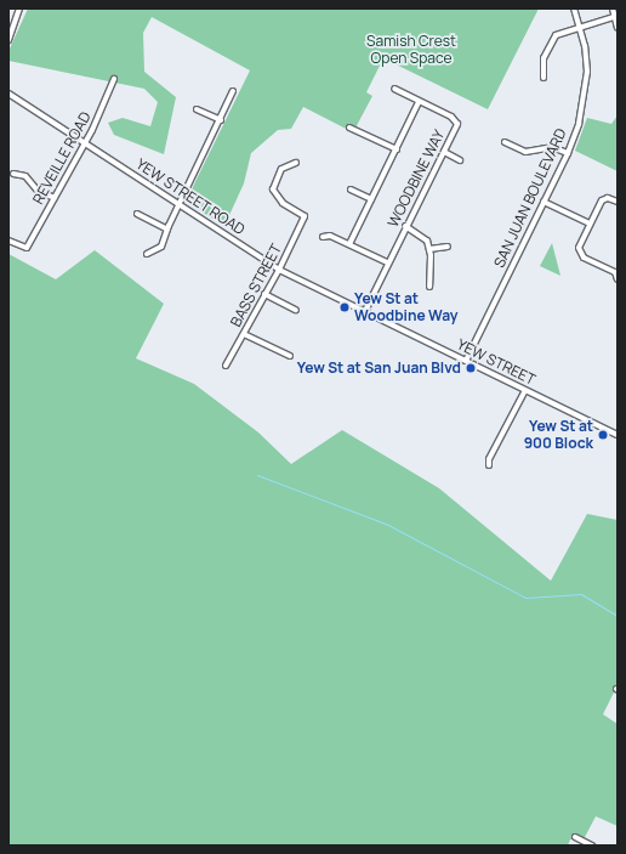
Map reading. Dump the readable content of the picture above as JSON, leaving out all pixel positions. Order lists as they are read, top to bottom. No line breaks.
{"streets":{"street":["REVEILLE ROAD","WOODBINE WAY","YEW STREET ROAD","SAN JUAN BOULEVARD","BASS STREET","YEW STREET"]},"crossings":[["REVEILLE ROAD","YEW STREET ROAD"],["WOODBINE WAY","YEW STREET ROAD"],["WOODBINE WAY","YEW STREET"],["YEW STREET ROAD","BASS STREET"],["YEW STREET ROAD","YEW STREET"],["SAN JUAN BOULEVARD","YEW STREET"]],"parks":["Samish Crest Open Space"],"places":["Yew St at Woodbine Way","Yew St at San Juan Blvd","Yew St at 900 Block"]}
